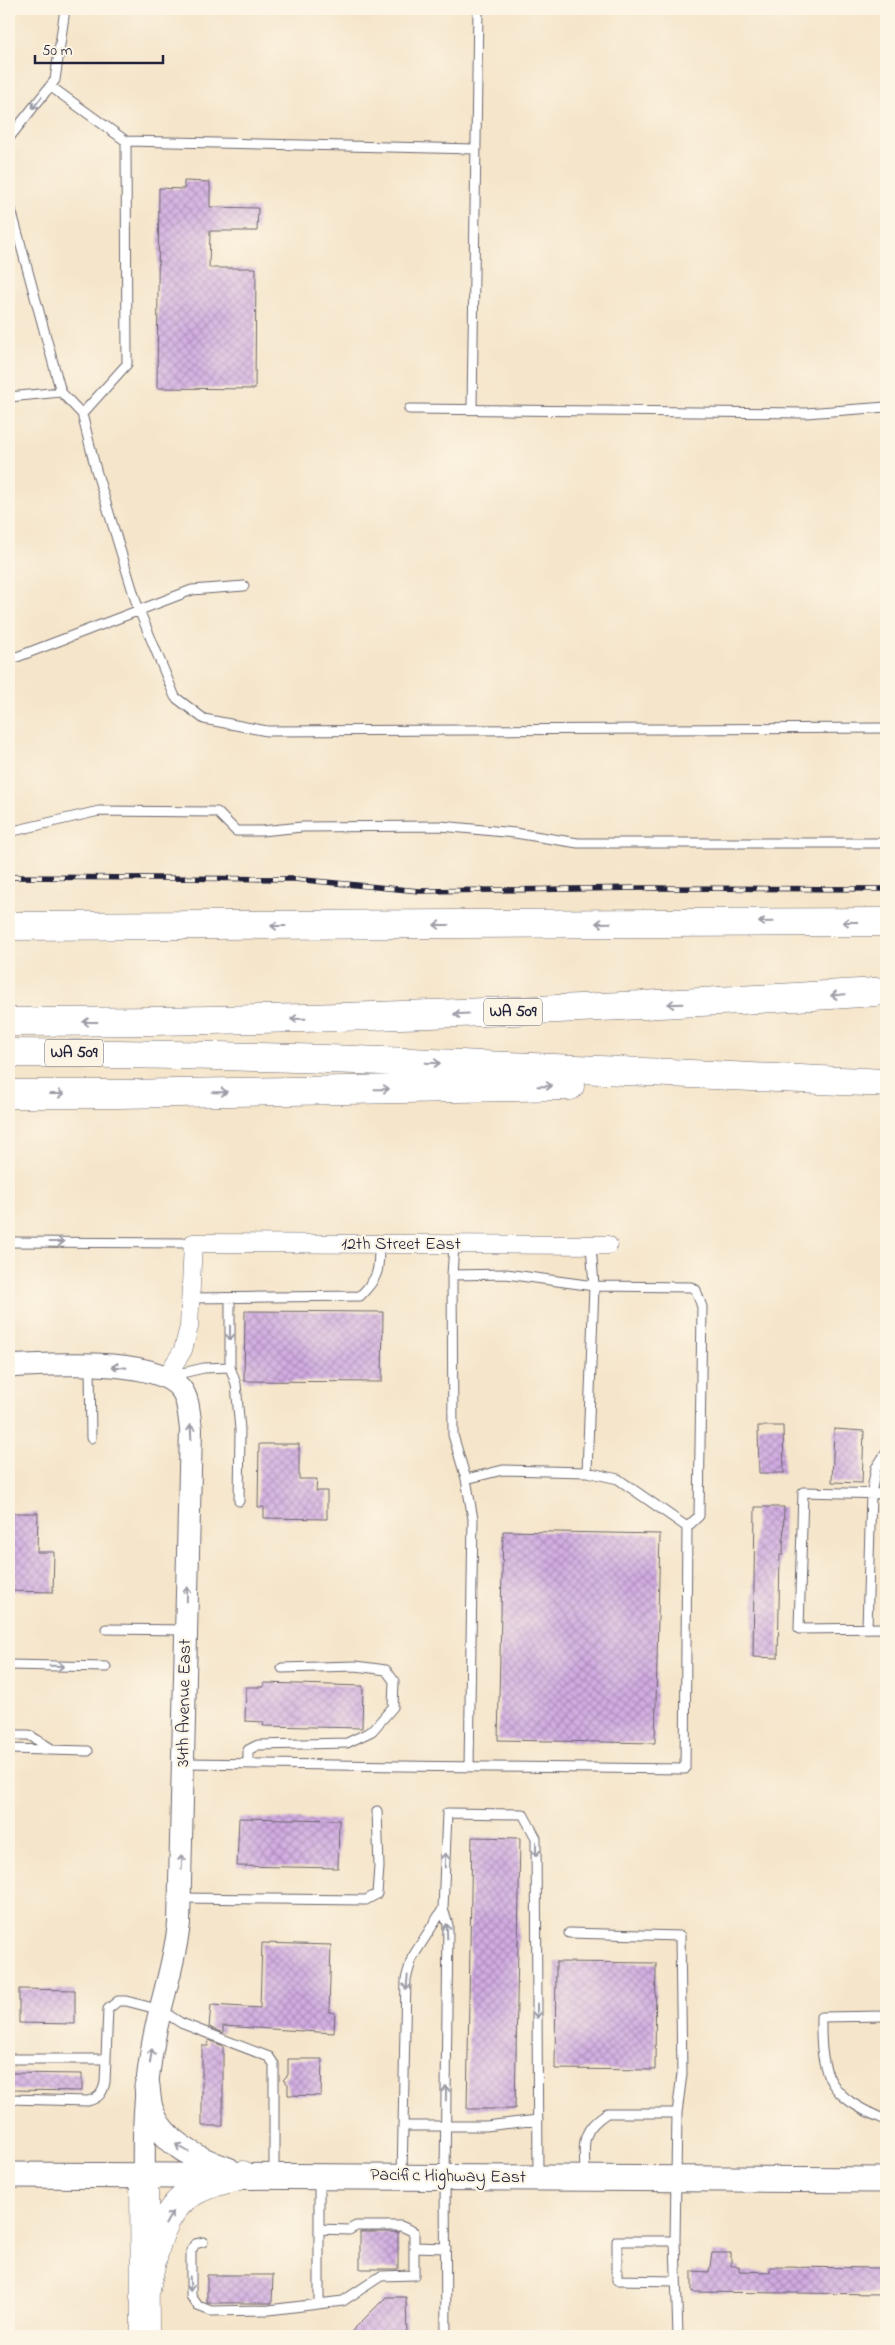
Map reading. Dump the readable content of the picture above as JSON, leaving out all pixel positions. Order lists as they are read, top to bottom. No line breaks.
{"streets":{"highway":["WA 509"],"main road":["Pacific Highway East"],"street":["12th Street East","34th Avenue East"]},"crossings":[["34th Avenue East","Pacific Highway East"]],"one_way":["34th Avenue East"],"scale_bar":"50 m"}
